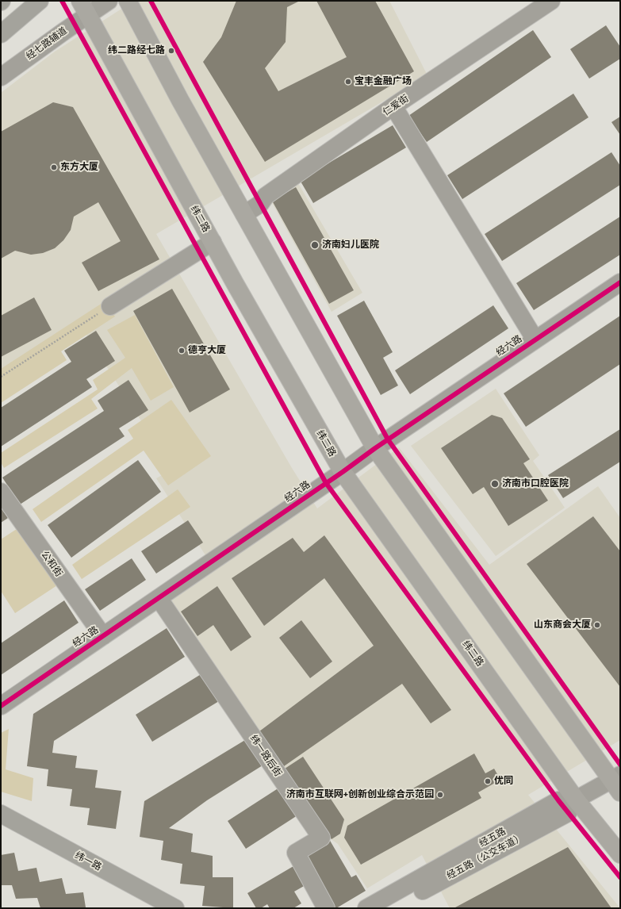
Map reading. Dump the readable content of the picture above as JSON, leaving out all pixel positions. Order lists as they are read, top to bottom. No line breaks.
{"streets":{"highway":["纬二路"],"main road":["纬一路"],"street":["经七路辅道","仁爱街","经六路","公和街","纬一路后街","经五路","经五路（公交车道）"]},"crossings":[["经七路辅道","纬二路"],["纬二路","经六路"],["纬二路","经五路"],["纬二路","经五路（公交车道）"],["经六路","公和街"],["经六路","纬一路后街"],["经五路","经五路（公交车道）"]],"places":["纬二路经七路","宝丰金融广场","东方大厦","济南妇儿医院","德亨大厦","济南市口腔医院","山东商会大厦","优同","济南市互联网+创新创业综合示范园"]}
